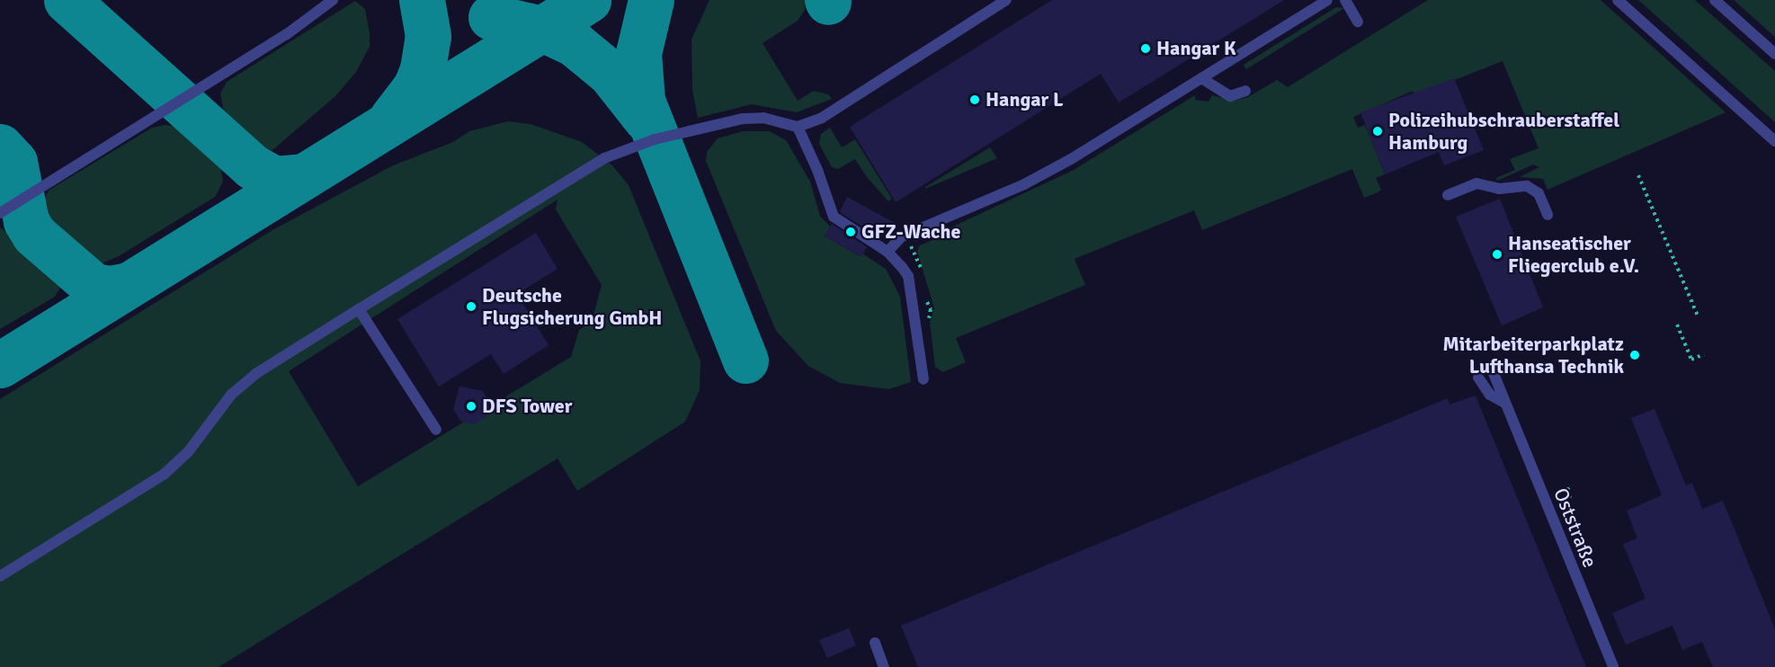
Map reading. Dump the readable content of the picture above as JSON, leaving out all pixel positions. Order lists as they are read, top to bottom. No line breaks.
{"streets":{"lane":["Oststraße"]},"places":["Hangar K","Hangar L","Polizeihubschrauberstaffel Hamburg","GFZ-Wache","Hanseatischer Fliegerclub e.V.","Deutsche Flugsicherung GmbH","Mitarbeiterparkplatz Lufthansa Technik","DFS Tower"]}
